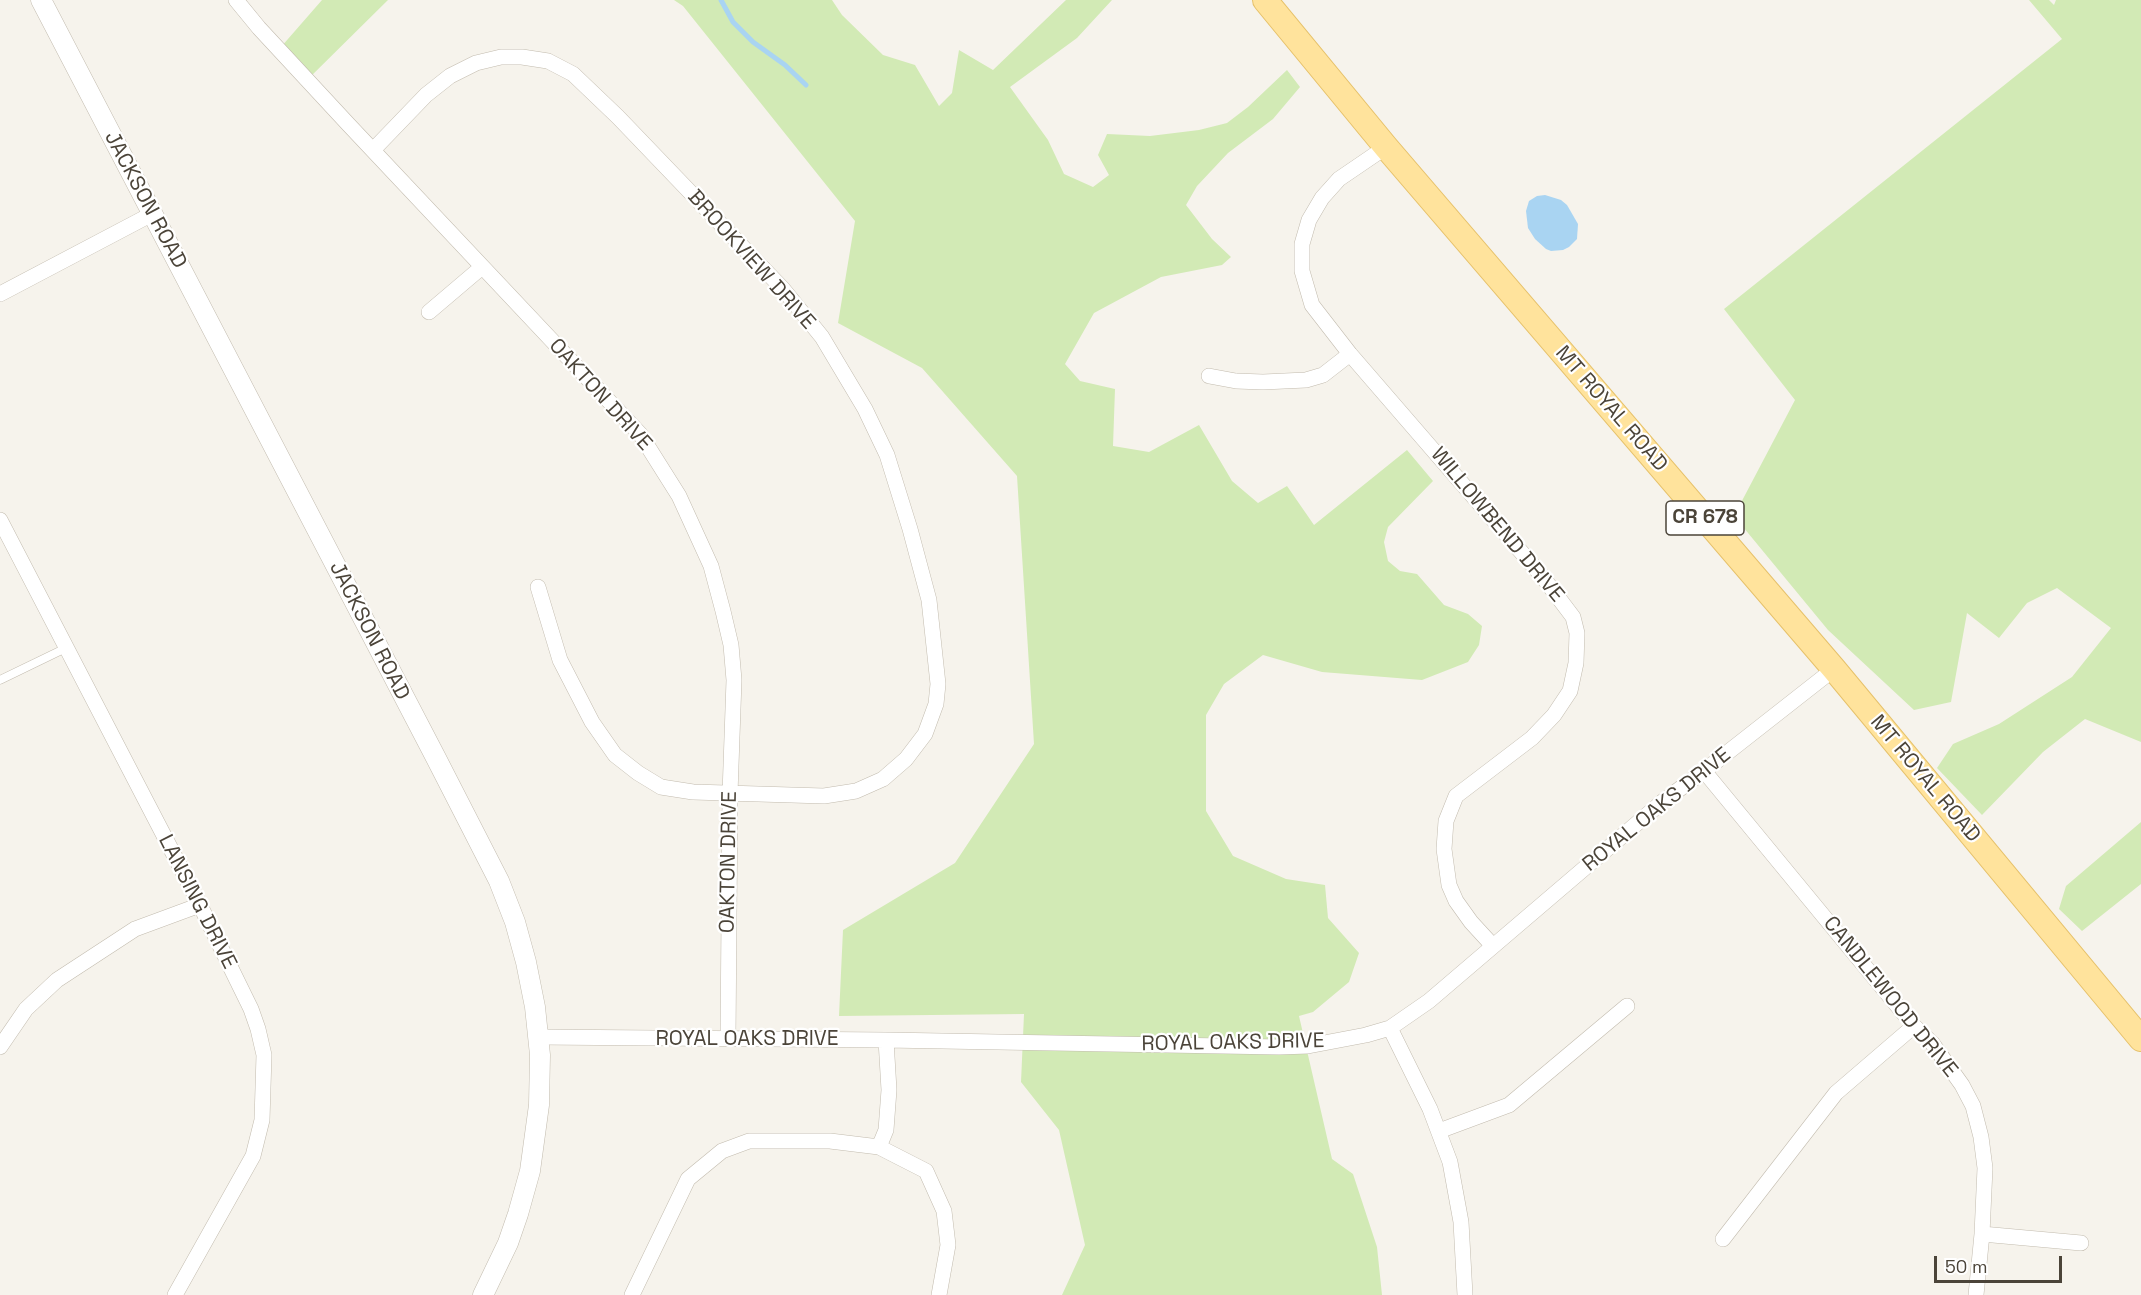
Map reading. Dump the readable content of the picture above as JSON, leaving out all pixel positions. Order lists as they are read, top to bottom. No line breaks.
{"streets":{"main road":["MT ROYAL ROAD","CR 678"],"street":["JACKSON ROAD","BROOKVIEW DRIVE","OAKTON DRIVE","WILLOWBEND DRIVE","ROYAL OAKS DRIVE","LANSING DRIVE","CANDLEWOOD DRIVE"]},"crossings":[["JACKSON ROAD","ROYAL OAKS DRIVE"],["BROOKVIEW DRIVE","OAKTON DRIVE"],["OAKTON DRIVE","ROYAL OAKS DRIVE"],["MT ROYAL ROAD","WILLOWBEND DRIVE"],["MT ROYAL ROAD","ROYAL OAKS DRIVE"],["WILLOWBEND DRIVE","ROYAL OAKS DRIVE"],["ROYAL OAKS DRIVE","CANDLEWOOD DRIVE"]],"scale_bar":"50 m"}
